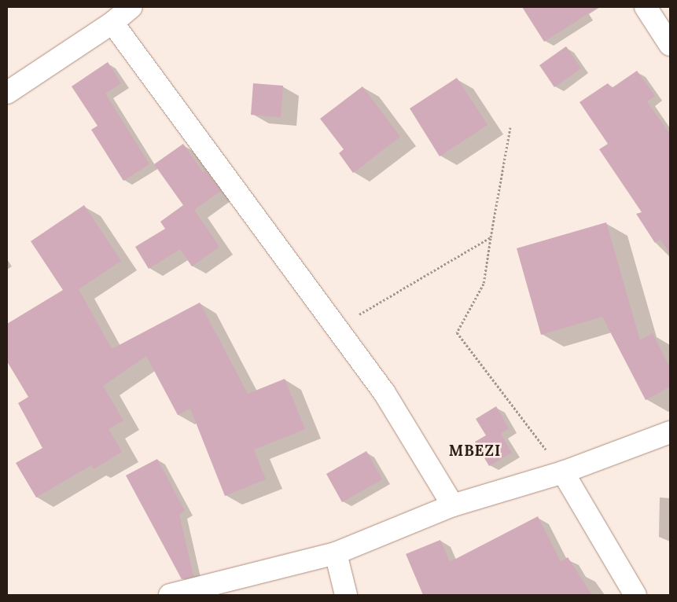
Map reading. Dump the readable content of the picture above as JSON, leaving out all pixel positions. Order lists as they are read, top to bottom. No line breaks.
{"districts":["MBEZI"]}
